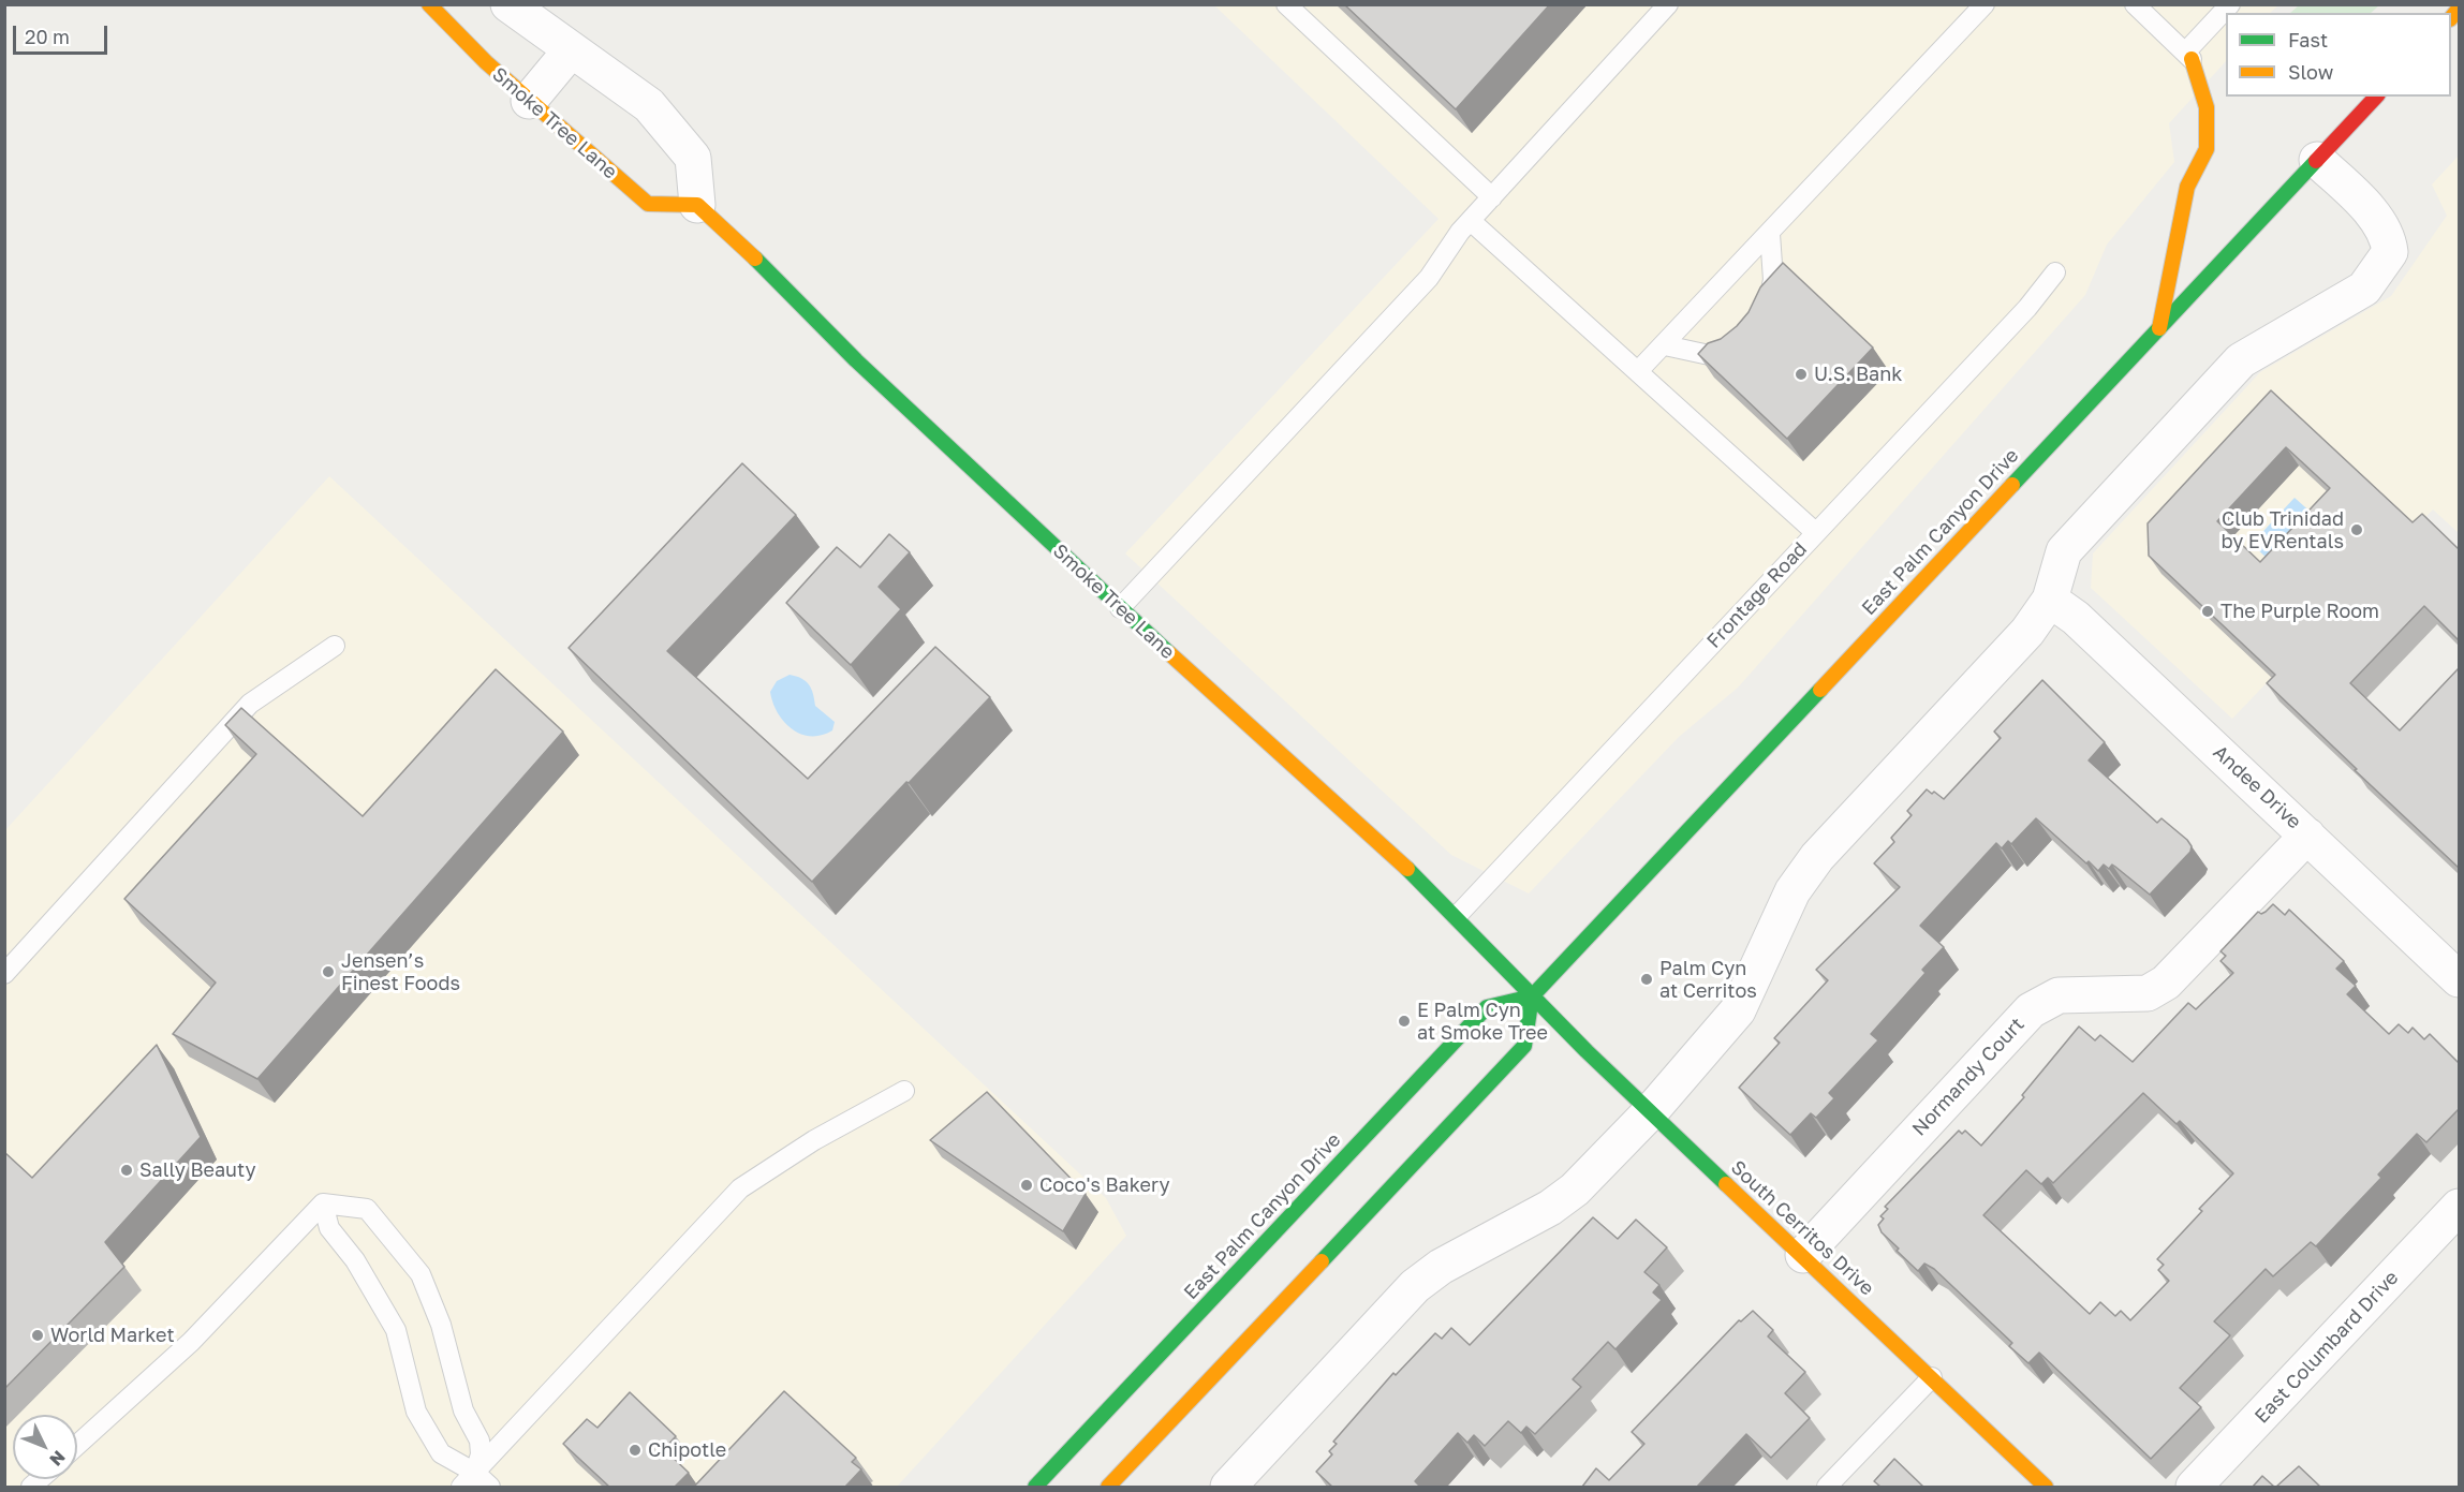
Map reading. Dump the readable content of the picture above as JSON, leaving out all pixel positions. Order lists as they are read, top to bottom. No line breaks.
{"streets":{"main road":["Smoke Tree Lane","East Palm Canyon Drive","South Cerritos Drive"],"street":["Andee Drive","Normandy Court","East Columbard Drive"],"lane":["Frontage Road"]},"crossings":[["Smoke Tree Lane","East Palm Canyon Drive"],["Smoke Tree Lane","Frontage Road"],["Smoke Tree Lane","South Cerritos Drive"],["East Palm Canyon Drive","South Cerritos Drive"],["Andee Drive","Normandy Court"],["Normandy Court","South Cerritos Drive"]],"places":["U.S. Bank","Club Trinidad by EVRentals","The Purple Room","Jensen’s Finest Foods","Palm Cyn at Cerritos","E Palm Cyn at Smoke Tree","Sally Beauty","Coco's Bakery","World Market","Chipotle"],"legend":["Fast","Slow"],"scale_bar":"20 m","north":"bottom right"}
